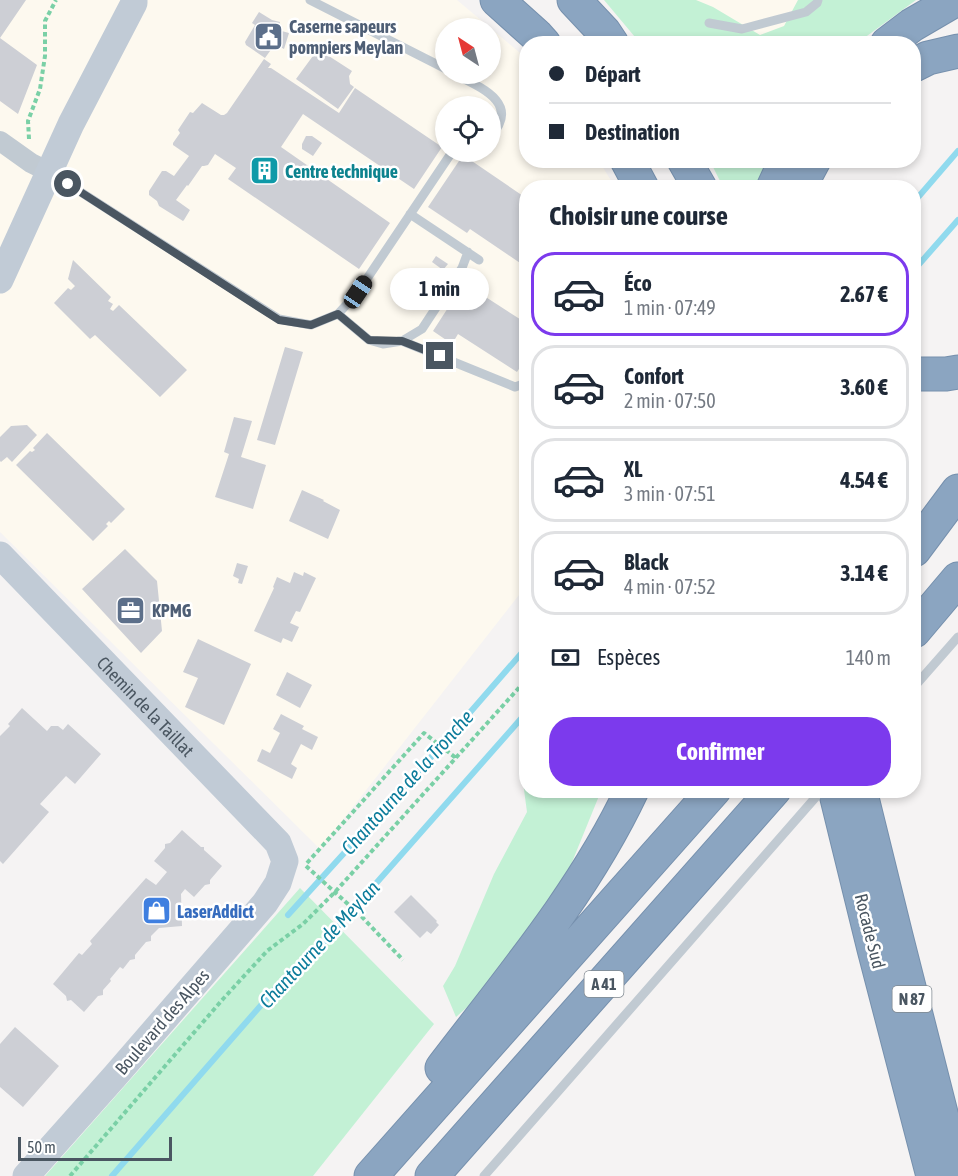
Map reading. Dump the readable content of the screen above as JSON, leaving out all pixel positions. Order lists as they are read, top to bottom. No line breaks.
{"streets":{"highway":["Rocade Sud","A 41","N 87"],"street":["Chemin de la Taillat","Boulevard des Alpes"]},"crossings":[["Chemin de la Taillat","Boulevard des Alpes"],["Rocade Sud","N 87"]],"water":["Chantourne de la Tronche","Chantourne de Meylan"],"places":{"public building":["Caserne sapeurs pompiers Meylan"],"building":["Centre technique"],"office":["KPMG"],"shop":["LaserAddict"]},"scale_bar":"50 m","north":"top left","page":{"banner":["Départ","Destination"],"heading":"Choisir une course","list":[{"name":"Éco","note":"1 min · 07:49","value":"2.67 €"},{"name":"Confort","note":"2 min · 07:50","value":"3.60 €"},{"name":"XL","note":"3 min · 07:51","value":"4.54 €"},{"name":"Black","note":"4 min · 07:52","value":"3.14 €"}],"bubble":"1 min","pay":["Espèces","140 m"],"buttons":"Confirmer","scale":"50 m"}}
